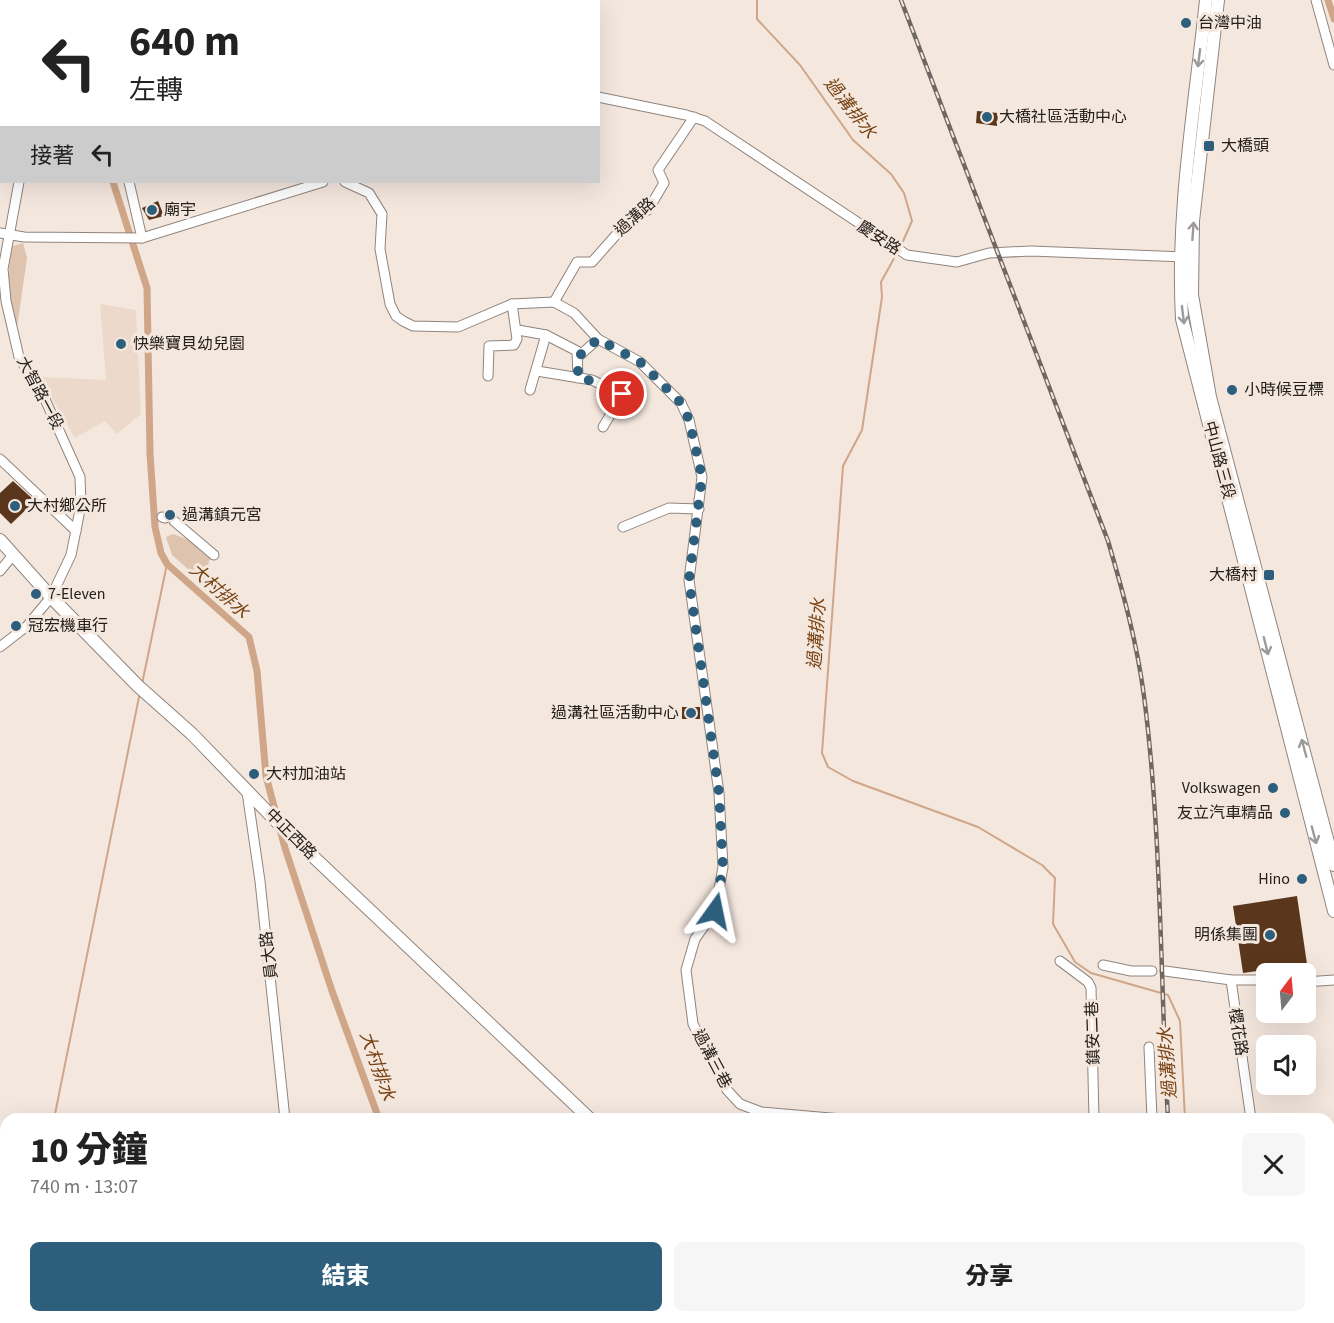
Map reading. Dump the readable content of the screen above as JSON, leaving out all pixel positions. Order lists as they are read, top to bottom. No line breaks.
{"streets":{"main road":["中山路三段","中正西路"],"street":["過溝路","慶安路","大智路一段","員大路","櫻花路","鎮安二巷","過溝三巷"]},"crossings":[["過溝路","慶安路"],["過溝路","過溝三巷"],["慶安路","中山路三段"],["大智路一段","中正西路"],["中正西路","員大路"]],"water":["過溝排水","大村排水"],"places":{"other":["台灣中油","大橋社區活動中心","廟宇","快樂寶貝幼兒園","小時候豆標","大村鄉公所","過溝鎮元宮","7-Eleven","冠宏機車行","過溝社區活動中心","大村加油站","Volkswagen","友立汽車精品","Hino","明係集團"],"transit":["大橋頭","大橋村"]},"north":"top","page":{"turn":["640 m","左轉"],"then":"接著","heading":["10 分鐘","740 m · 13:07"],"buttons":["結束","分享"]}}
